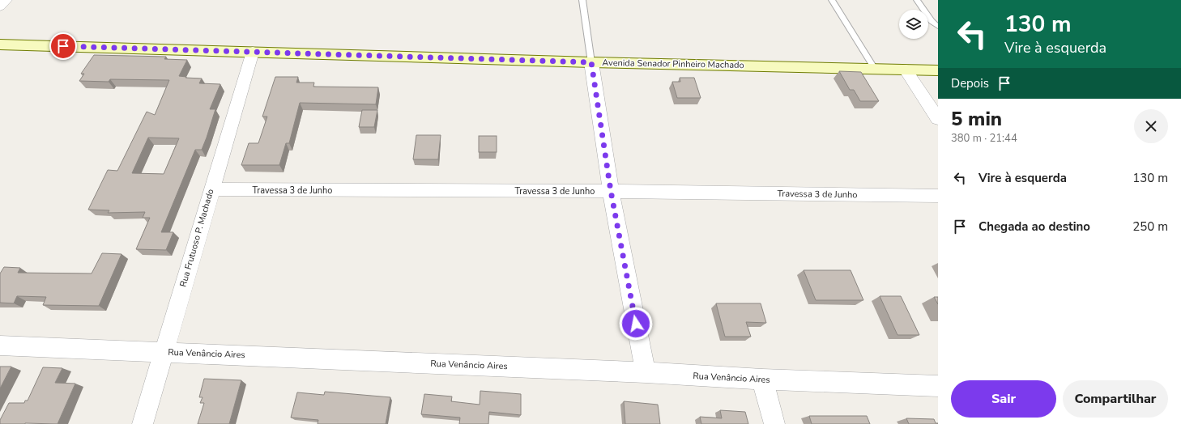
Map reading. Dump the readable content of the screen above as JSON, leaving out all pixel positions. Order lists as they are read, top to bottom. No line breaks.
{"streets":{"street":["Avenida Senador Pinheiro Machado","Travessa 3 de Junho","Rua Frutuoso P. Machado","Rua Venâncio Aires"]},"crossings":[["Avenida Senador Pinheiro Machado","Rua Frutuoso P. Machado"],["Travessa 3 de Junho","Rua Frutuoso P. Machado"],["Rua Frutuoso P. Machado","Rua Venâncio Aires"]],"page":{"turn":["130 m","Vire à esquerda"],"then":"Depois","heading":["5 min","380 m · 21:44"],"list":[{"name":"Vire à esquerda","value":"130 m"},{"name":"Chegada ao destino","value":"250 m"}],"buttons":["Sair","Compartilhar"]}}
